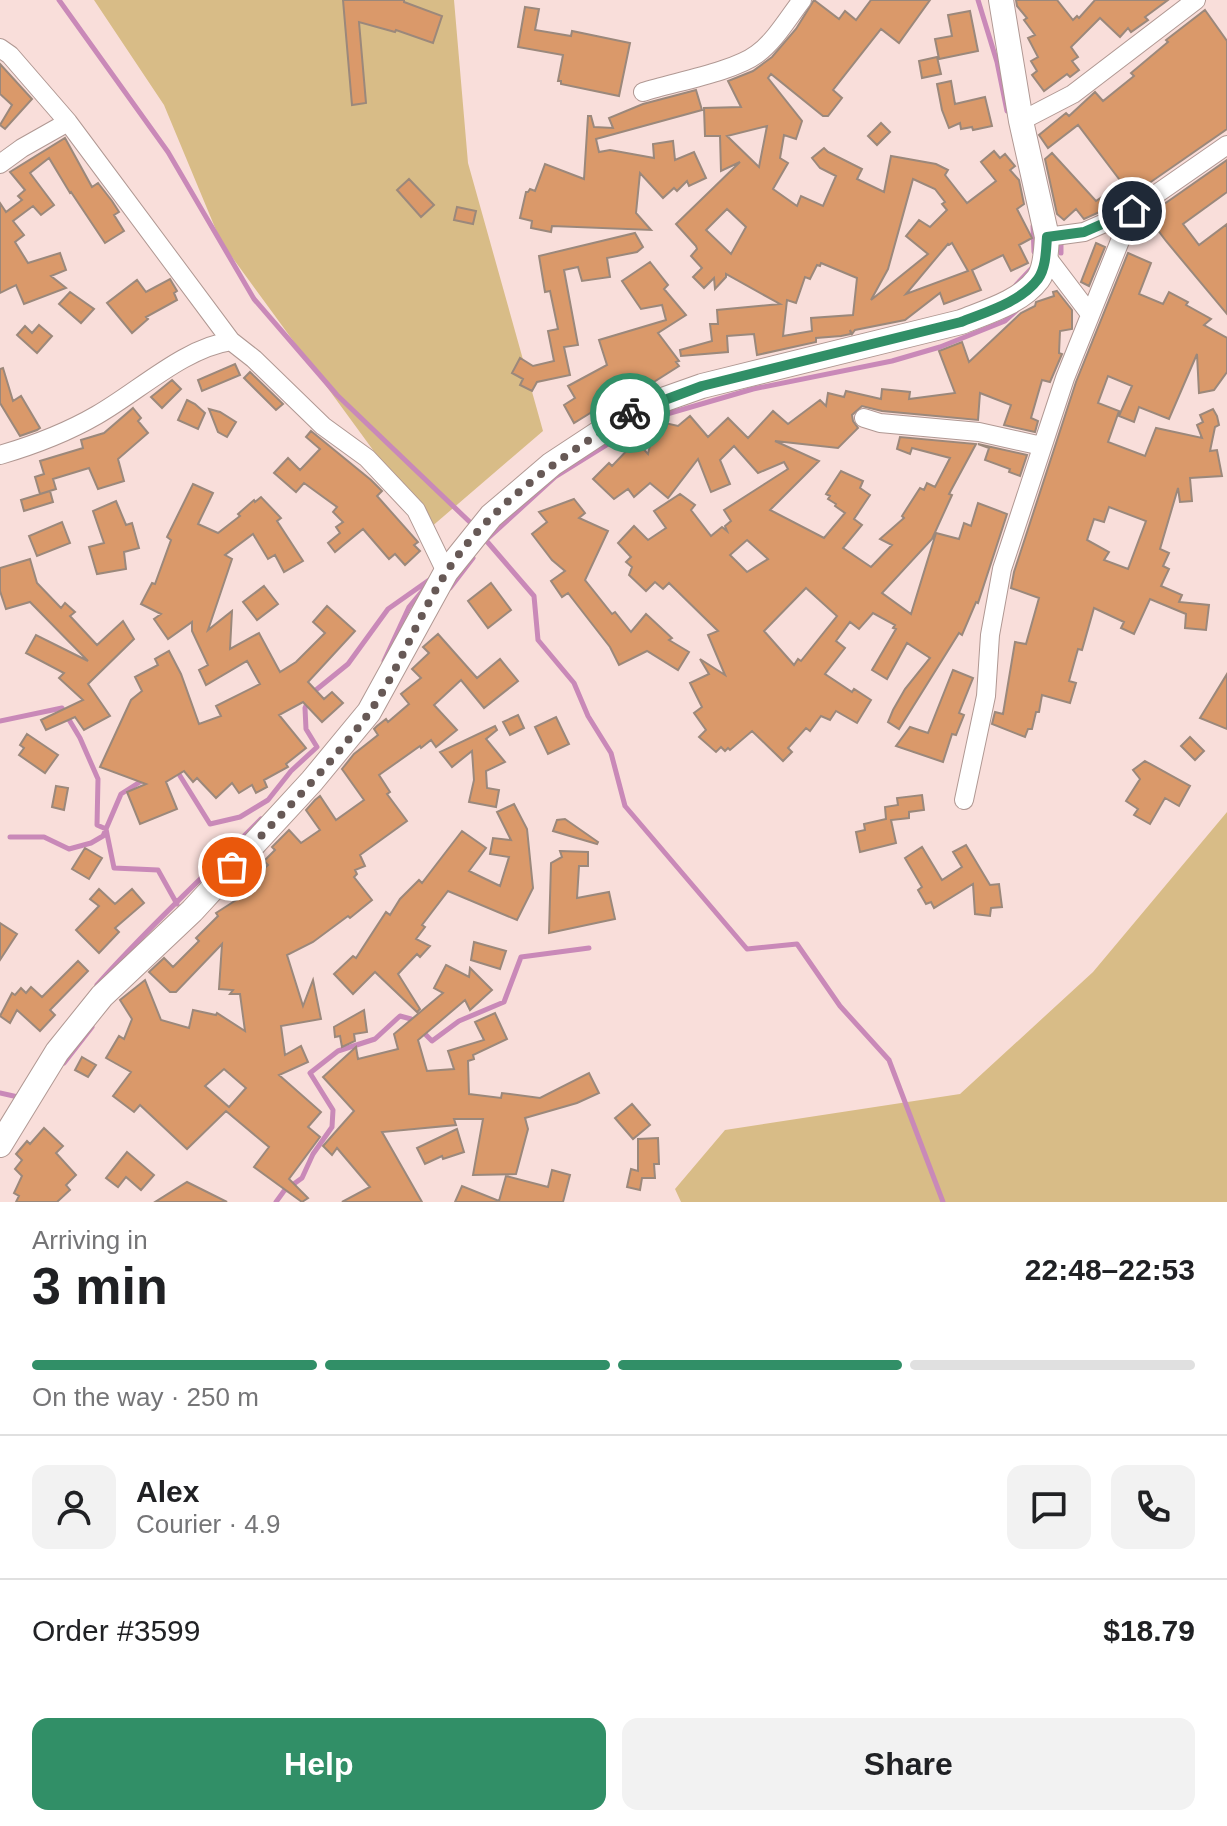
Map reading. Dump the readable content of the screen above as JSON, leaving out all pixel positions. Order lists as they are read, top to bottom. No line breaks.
{"page":{"heading":["3 min","Arriving in","22:48–22:53"],"panel":["Alex","Courier · 4.9","Order #3599","$18.79"],"bar":"On the way · 250 m","buttons":["Help","Share"]}}
